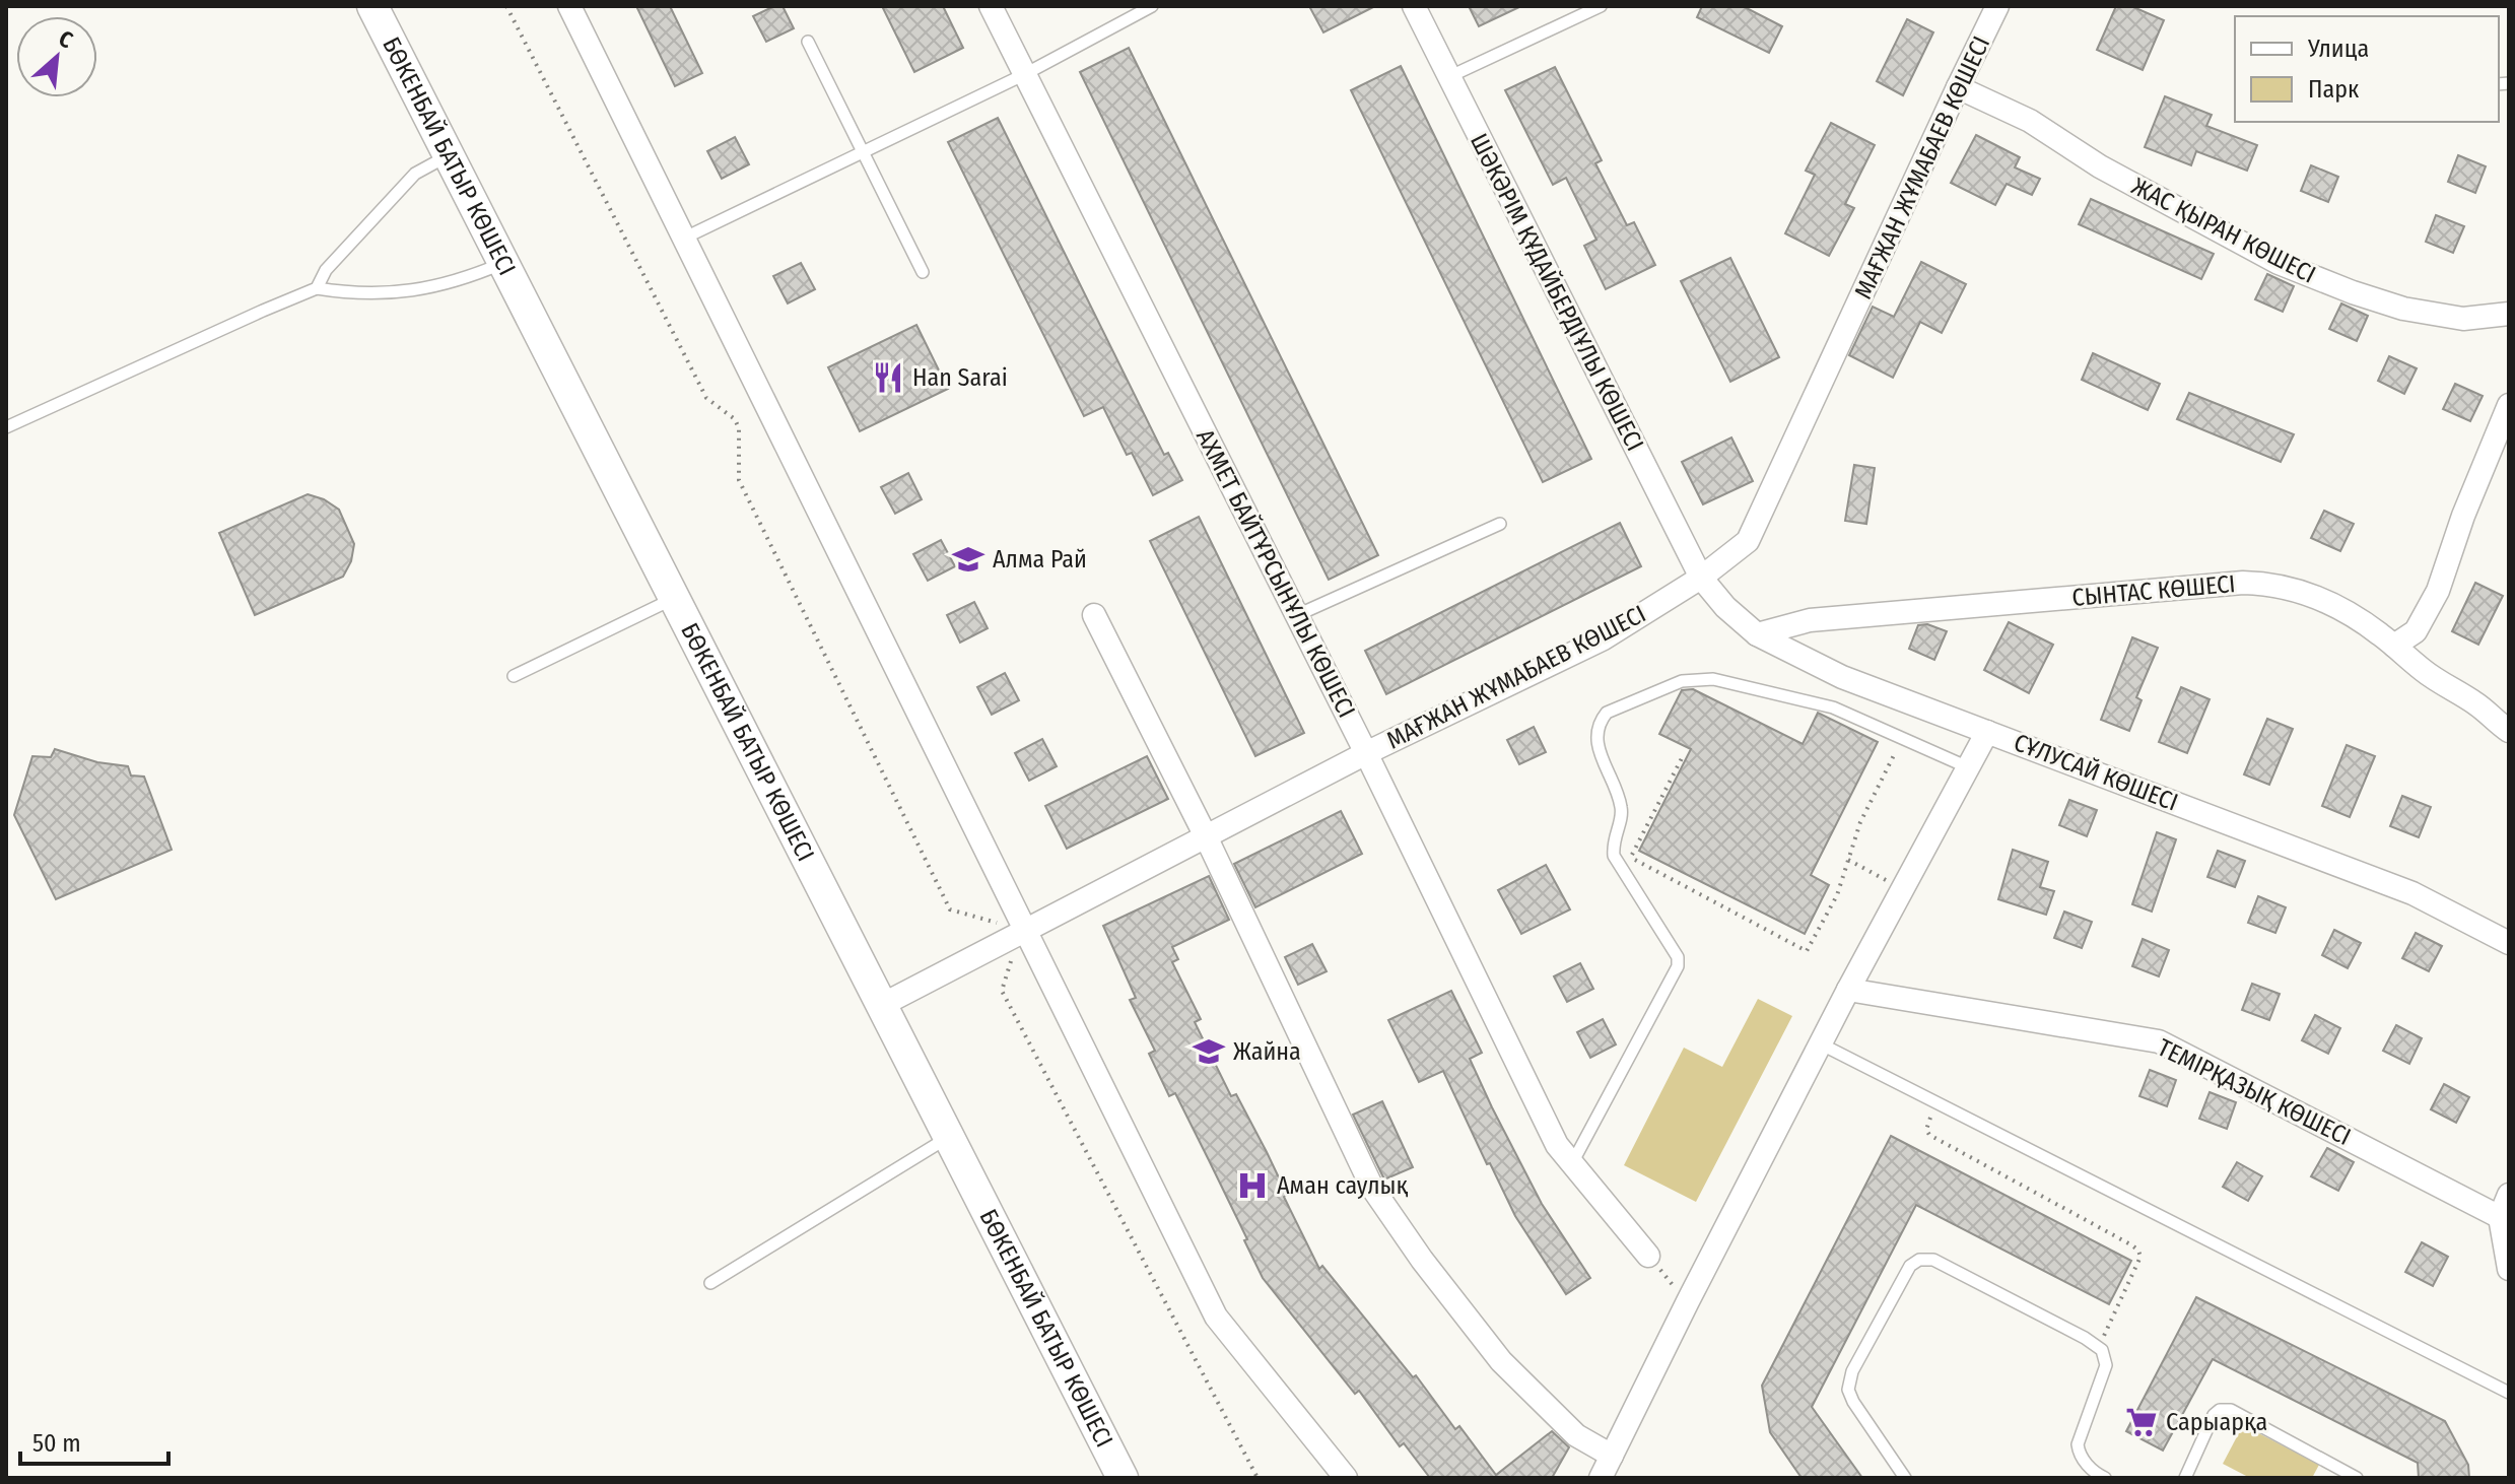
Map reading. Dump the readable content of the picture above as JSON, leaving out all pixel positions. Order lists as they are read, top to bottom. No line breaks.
{"streets":{"main road":["БӨКЕНБАЙ БАТЫР КӨШЕСІ"],"street":["МАҒЖАН ЖҰМАБАЕВ КӨШЕСІ","ЖАС ҚЫРАН КӨШЕСІ","ШӘКӘРІМ ҚҰДАЙБЕРДІҰЛЫ КӨШЕСІ","АХМЕТ БАЙТҰРСЫНҰЛЫ КӨШЕСІ","СЫНТАС КӨШЕСІ","СҰЛУСАЙ КӨШЕСІ","ТЕМІРҚАЗЫҚ КӨШЕСІ"]},"crossings":[["БӨКЕНБАЙ БАТЫР КӨШЕСІ","МАҒЖАН ЖҰМАБАЕВ КӨШЕСІ"],["МАҒЖАН ЖҰМАБАЕВ КӨШЕСІ","ЖАС ҚЫРАН КӨШЕСІ"],["МАҒЖАН ЖҰМАБАЕВ КӨШЕСІ","ШӘКӘРІМ ҚҰДАЙБЕРДІҰЛЫ КӨШЕСІ"],["МАҒЖАН ЖҰМАБАЕВ КӨШЕСІ","АХМЕТ БАЙТҰРСЫНҰЛЫ КӨШЕСІ"],["МАҒЖАН ЖҰМАБАЕВ КӨШЕСІ","СҰЛУСАЙ КӨШЕСІ"],["ШӘКӘРІМ ҚҰДАЙБЕРДІҰЛЫ КӨШЕСІ","СҰЛУСАЙ КӨШЕСІ"],["СЫНТАС КӨШЕСІ","СҰЛУСАЙ КӨШЕСІ"]],"places":{"restaurant":["Han Sarai"],"school or university":["Алма Рай","Жайна"],"hospital":["Аман саулық"],"supermarket":["Сарыарқа"]},"legend":["Улица","Парк"],"scale_bar":"50 m","north":"top right"}
